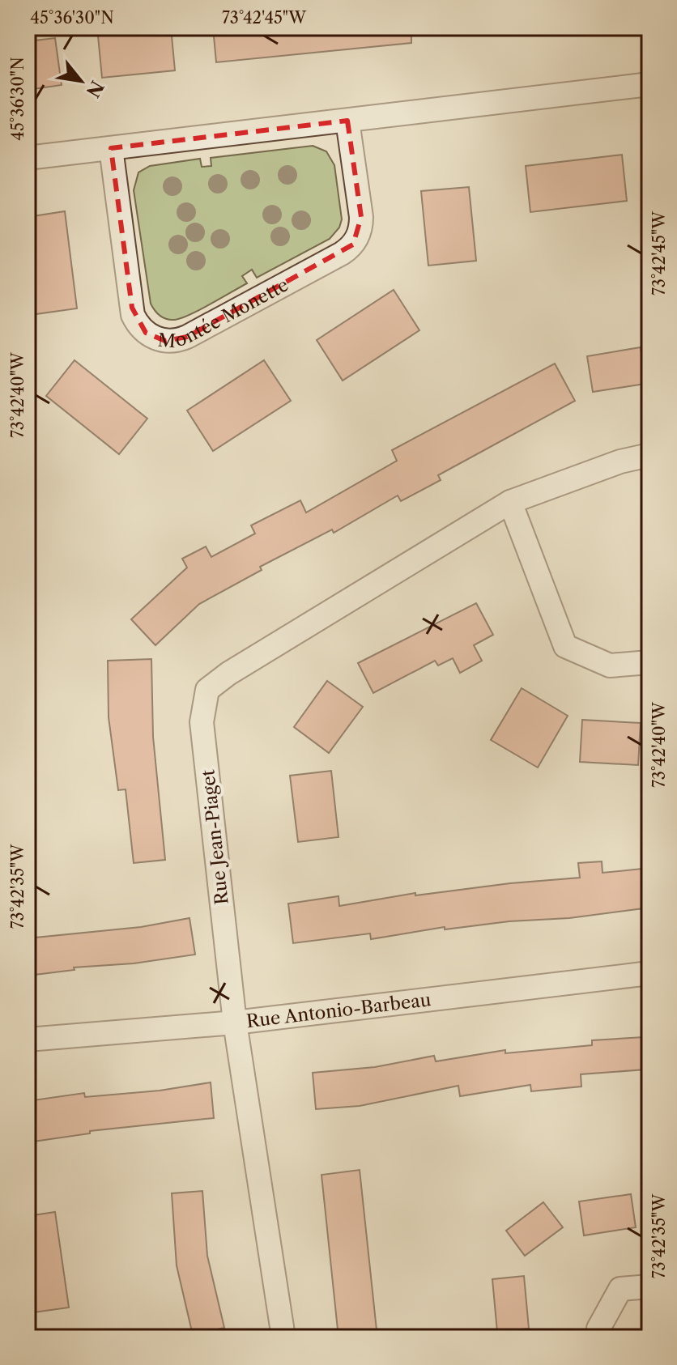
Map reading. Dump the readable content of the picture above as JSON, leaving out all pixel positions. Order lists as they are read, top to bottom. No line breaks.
{"streets":{"street":["Montée Monette","Rue Jean-Piaget","Rue Antonio-Barbeau"]},"crossings":[["Rue Jean-Piaget","Rue Antonio-Barbeau"]],"north":"bottom right","coordinates":["45°36'30\"N","73°42'45\"W","73°42'40\"W","73°42'35\"W"]}
